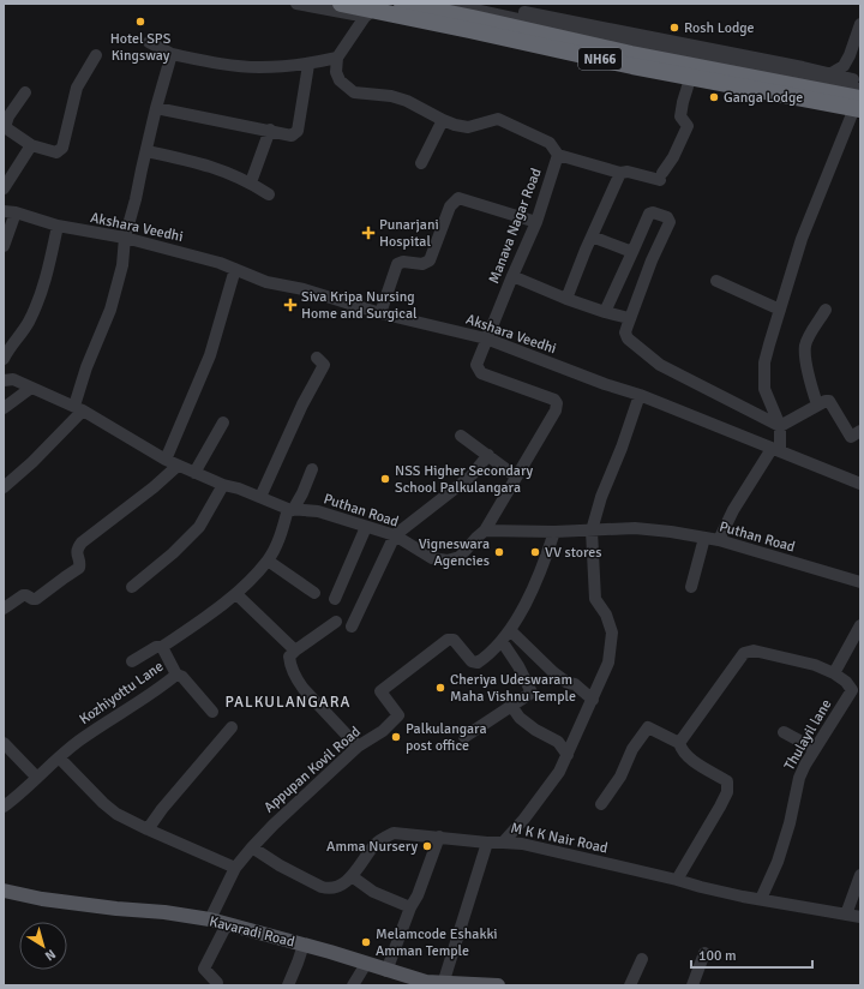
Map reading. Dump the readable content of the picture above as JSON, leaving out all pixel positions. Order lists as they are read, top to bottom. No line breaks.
{"streets":{"highway":["NH66"],"main road":["Kavaradi Road"],"street":["Manava Nagar Road","Akshara Veedhi","Puthan Road","Kozhiyottu Lane","Thulayil lane","Appupan Kovil Road","M K K Nair Road"]},"crossings":[["Manava Nagar Road","Akshara Veedhi"],["Puthan Road","Kozhiyottu Lane"],["Puthan Road","Appupan Kovil Road"],["Thulayil lane","M K K Nair Road"],["Appupan Kovil Road","M K K Nair Road"],["Appupan Kovil Road","Kavaradi Road"]],"districts":["PALKULANGARA"],"places":{"other":["Hotel SPS Kingsway","Rosh Lodge","Ganga Lodge","NSS Higher Secondary School Palkulangara","Vigneswara Agencies","VV stores","Cheriya Udeswaram Maha Vishnu Temple","Palkulangara post office","Amma Nursery","Melamcode Eshakki Amman Temple"],"health":["Punarjani Hospital","Siva Kripa Nursing Home and Surgical"]},"scale_bar":"100 m","north":"bottom right"}
